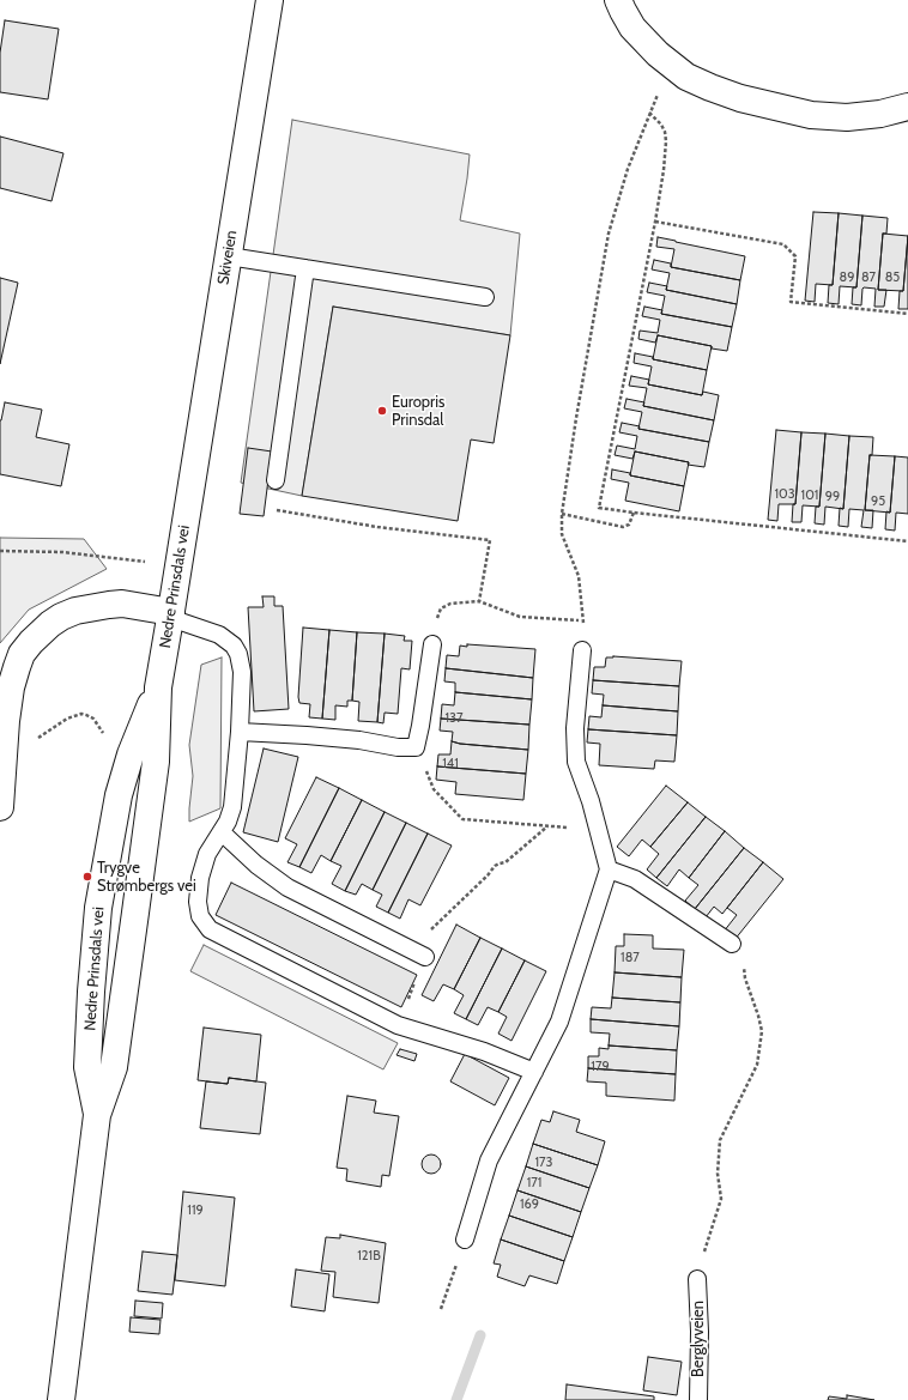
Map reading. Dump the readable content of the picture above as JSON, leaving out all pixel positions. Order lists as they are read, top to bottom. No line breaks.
{"streets":{"main road":["Skiveien","Nedre Prinsdals vei"],"lane":["Berglyveien"]},"crossings":[["Skiveien","Nedre Prinsdals vei"]],"places":["Europris Prinsdal","Trygve Strømbergs vei"],"house_numbers":["89","87","85","103","101","99","95","137","141","187","179","173","171","169","119","121B"]}
